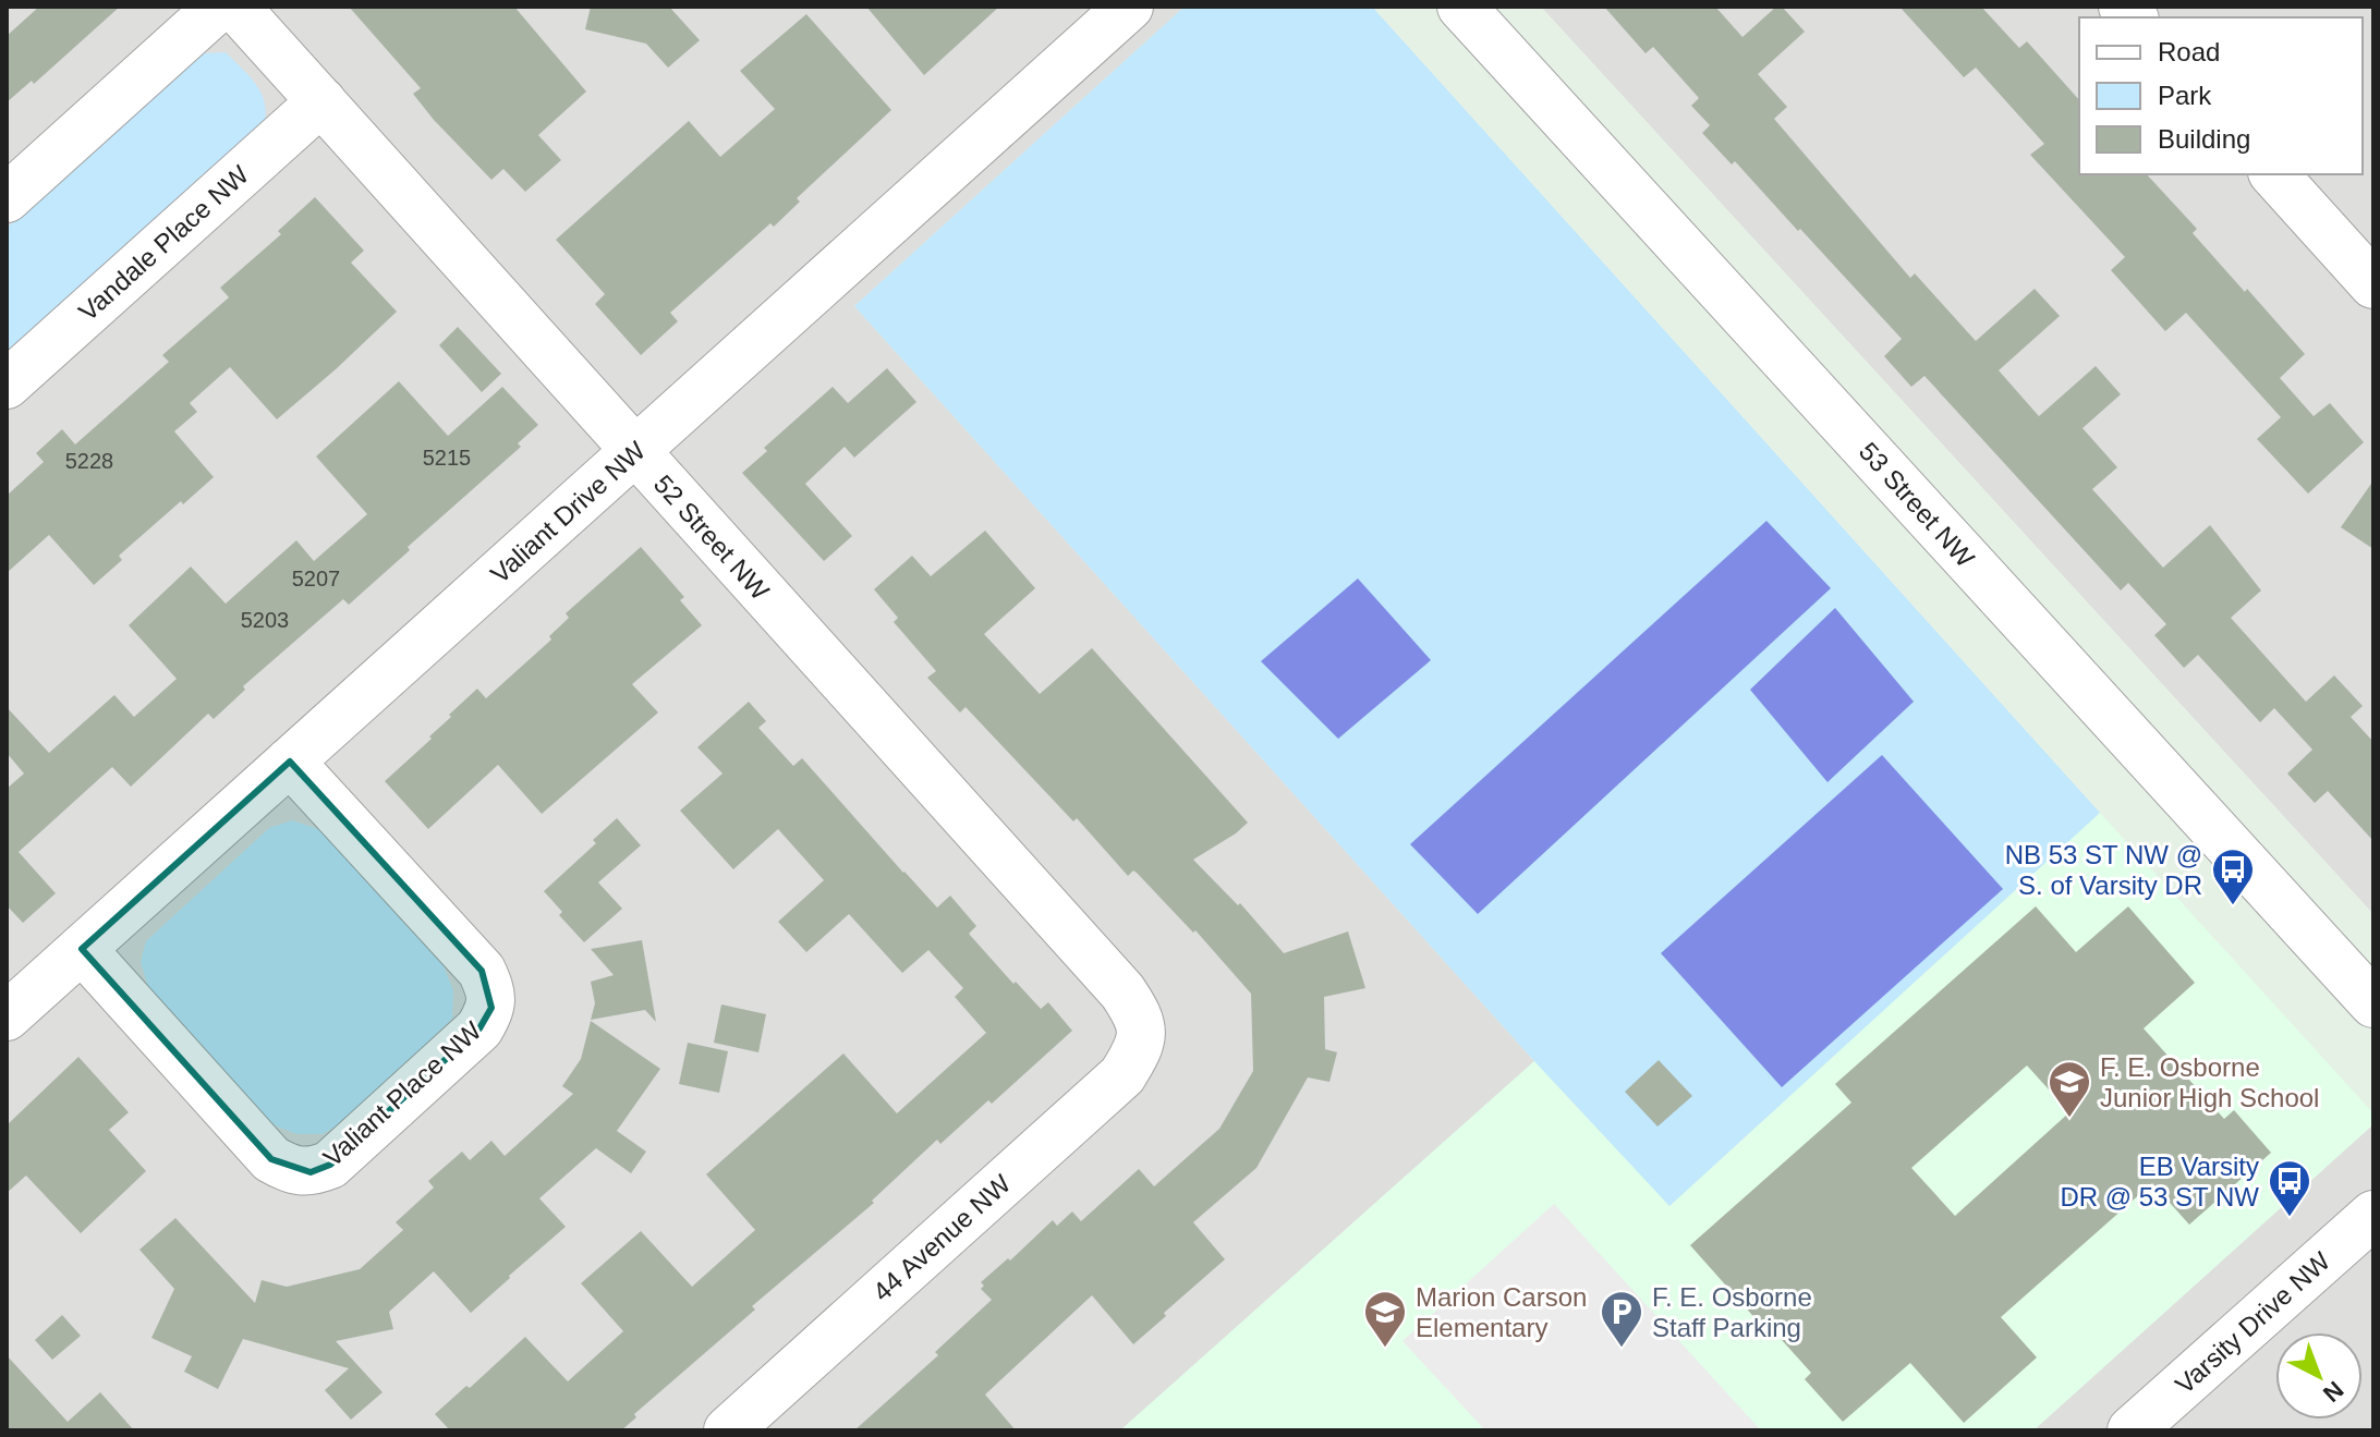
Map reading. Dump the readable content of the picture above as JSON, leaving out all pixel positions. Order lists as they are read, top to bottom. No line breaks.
{"streets":{"street":["Vandale Place NW","53 Street NW","Valiant Drive NW","52 Street NW","Valiant Place NW","44 Avenue NW","Varsity Drive NW"]},"crossings":[["Vandale Place NW","52 Street NW"],["Valiant Drive NW","52 Street NW"],["Valiant Drive NW","Valiant Place NW"],["52 Street NW","44 Avenue NW"]],"places":{"bus stop":["NB 53 ST NW @ S. of Varsity DR","EB Varsity DR @ 53 ST NW"],"school or university":["F. E. Osborne Junior High School","Marion Carson Elementary"],"parking":["F. E. Osborne Staff Parking"]},"house_numbers":["5215","5228","5207","5203"],"legend":["Road","Park","Building"],"north":"bottom right"}
